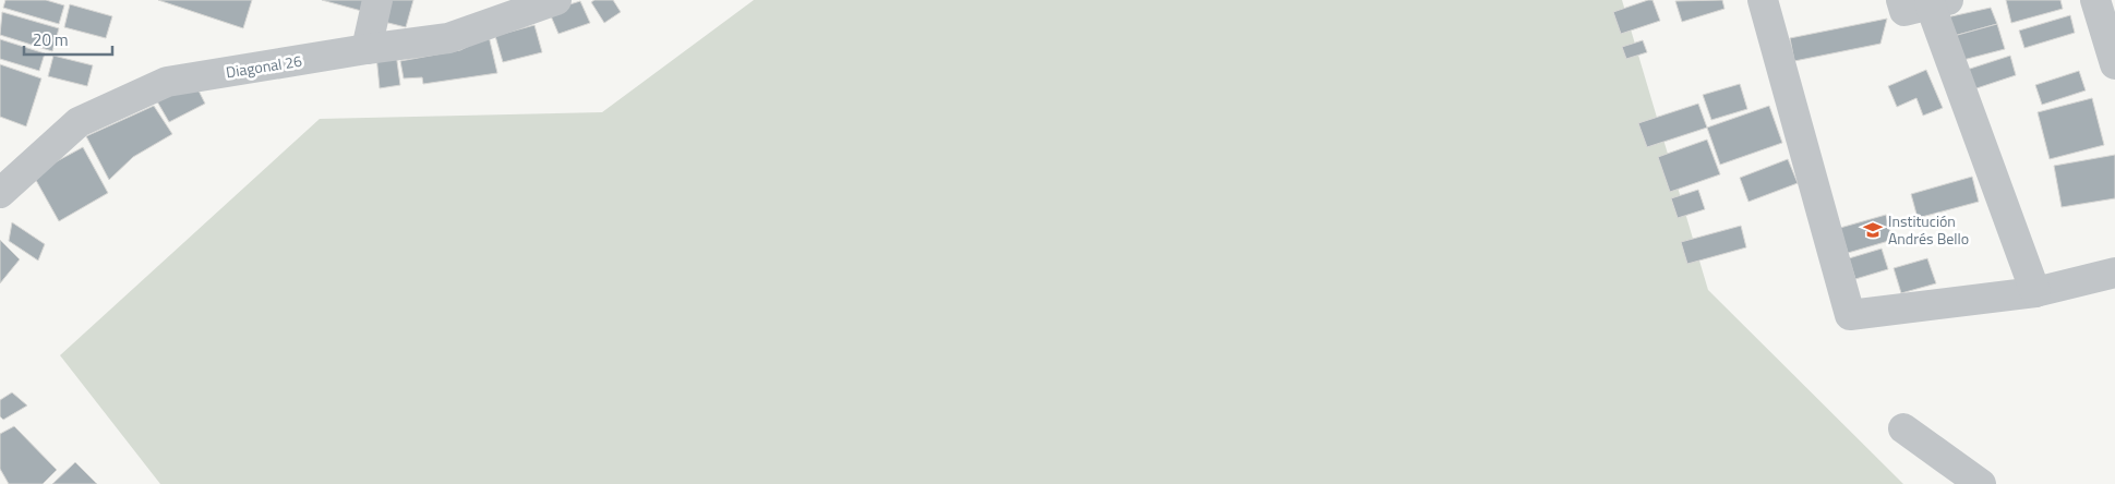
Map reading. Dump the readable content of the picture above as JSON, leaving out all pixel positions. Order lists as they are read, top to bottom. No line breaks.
{"streets":{"street":["Diagonal 26"]},"places":{"school or university":["Institución Andrés Bello"]},"scale_bar":"20 m"}
